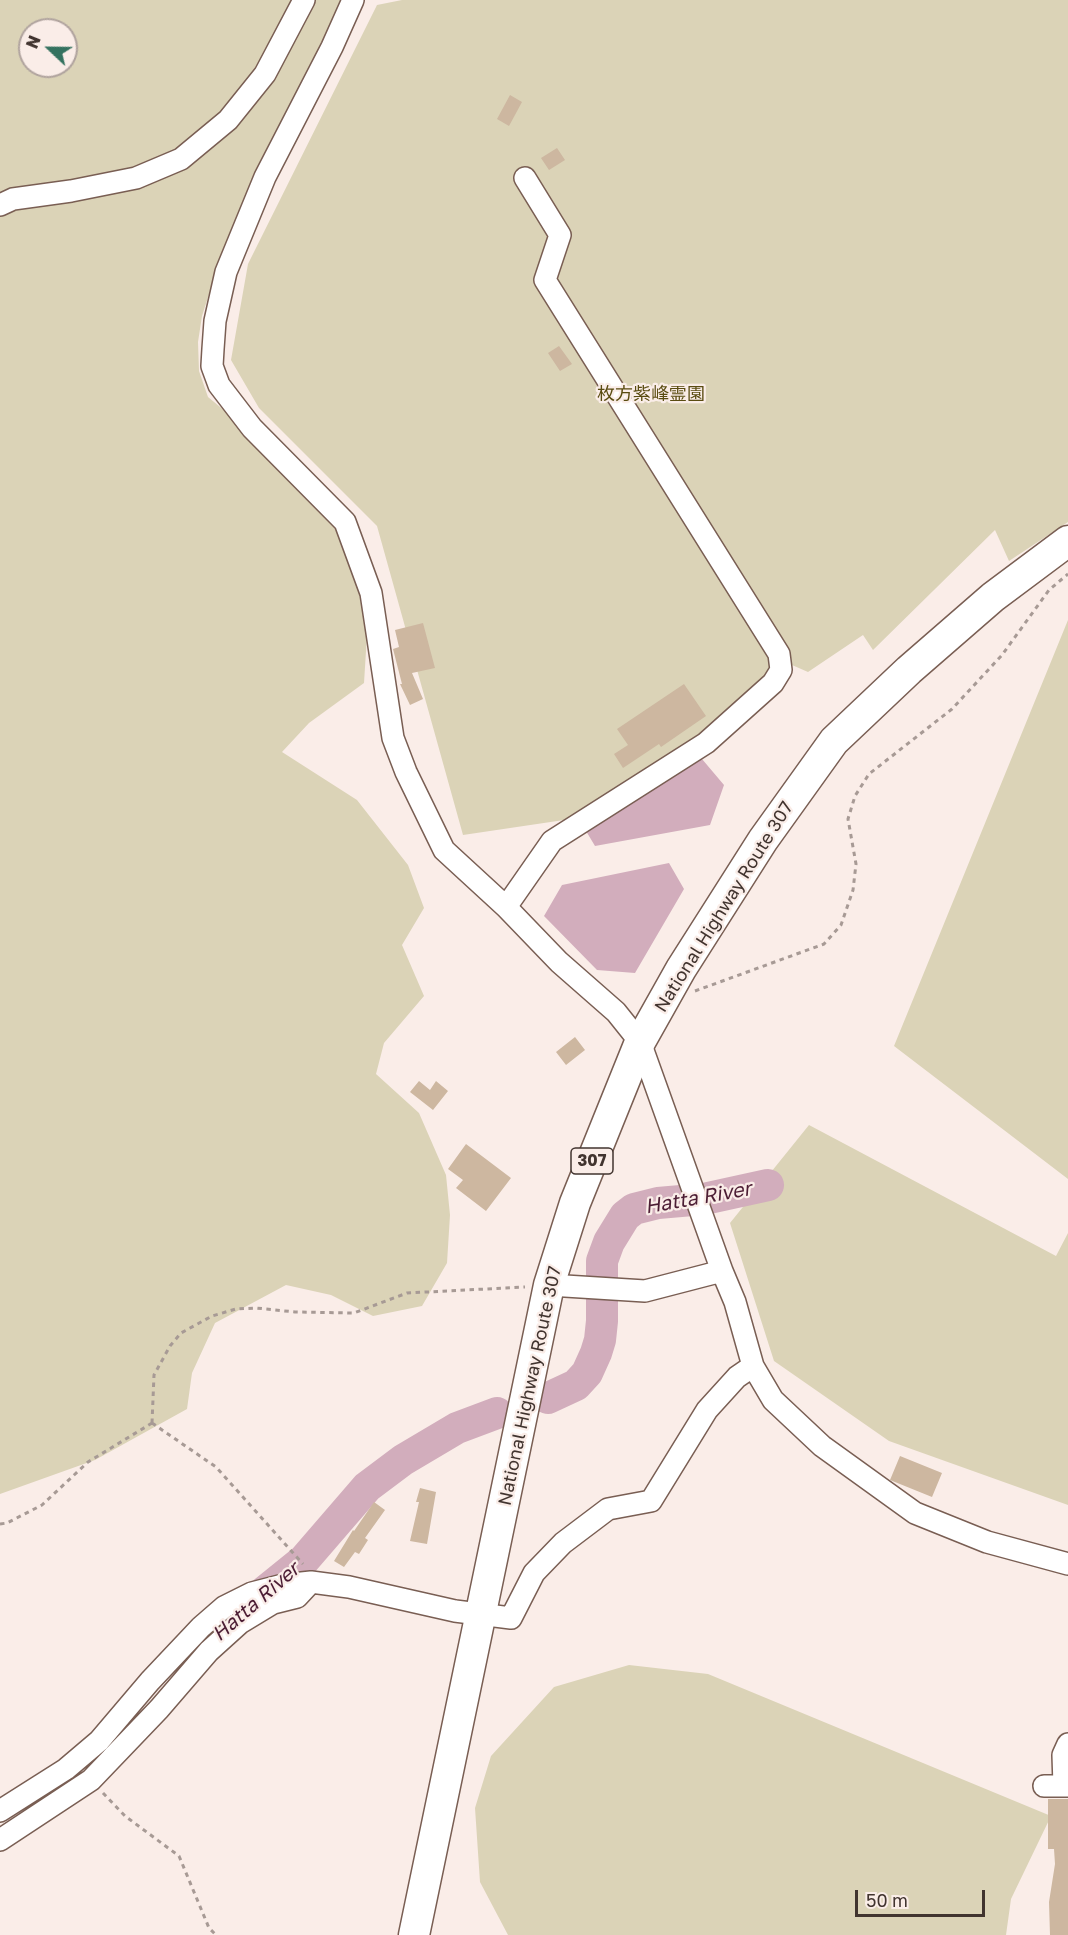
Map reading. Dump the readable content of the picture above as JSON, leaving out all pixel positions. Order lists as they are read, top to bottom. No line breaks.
{"streets":{"highway":["National Highway Route 307","307"]},"water":["Hatta River"],"parks":["枚方紫峰霊園"],"scale_bar":"50 m","north":"left"}
